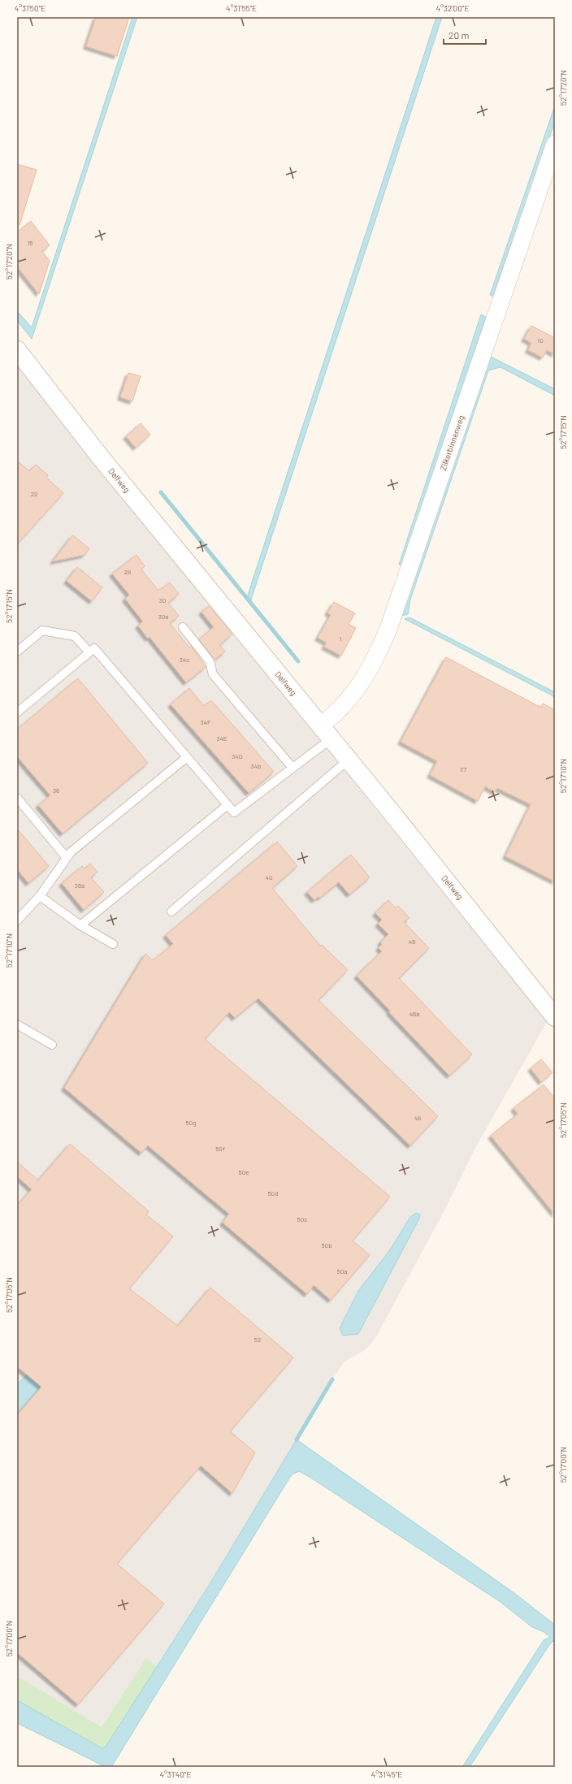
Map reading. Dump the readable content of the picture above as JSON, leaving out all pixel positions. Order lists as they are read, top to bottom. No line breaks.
{"streets":{"main road":["Delfweg"],"street":["Zilkerbinnenweg"]},"crossings":[["Zilkerbinnenweg","Delfweg"]],"house_numbers":["15","10","22","28","30","30a","1","34c","34F","34E","34D","34b","37","36","40","36a","46","46a","48","50g","50f","50e","50d","50c","50b","50a","52"],"scale_bar":"20 m","coordinates":["4°31'50\"E","4°31'55\"E","4°32'00\"E","52°17'20\"N","52°17'15\"N","52°17'10\"N","52°17'05\"N","52°17'00\"N","4°31'40\"E","4°31'45\"E"]}
